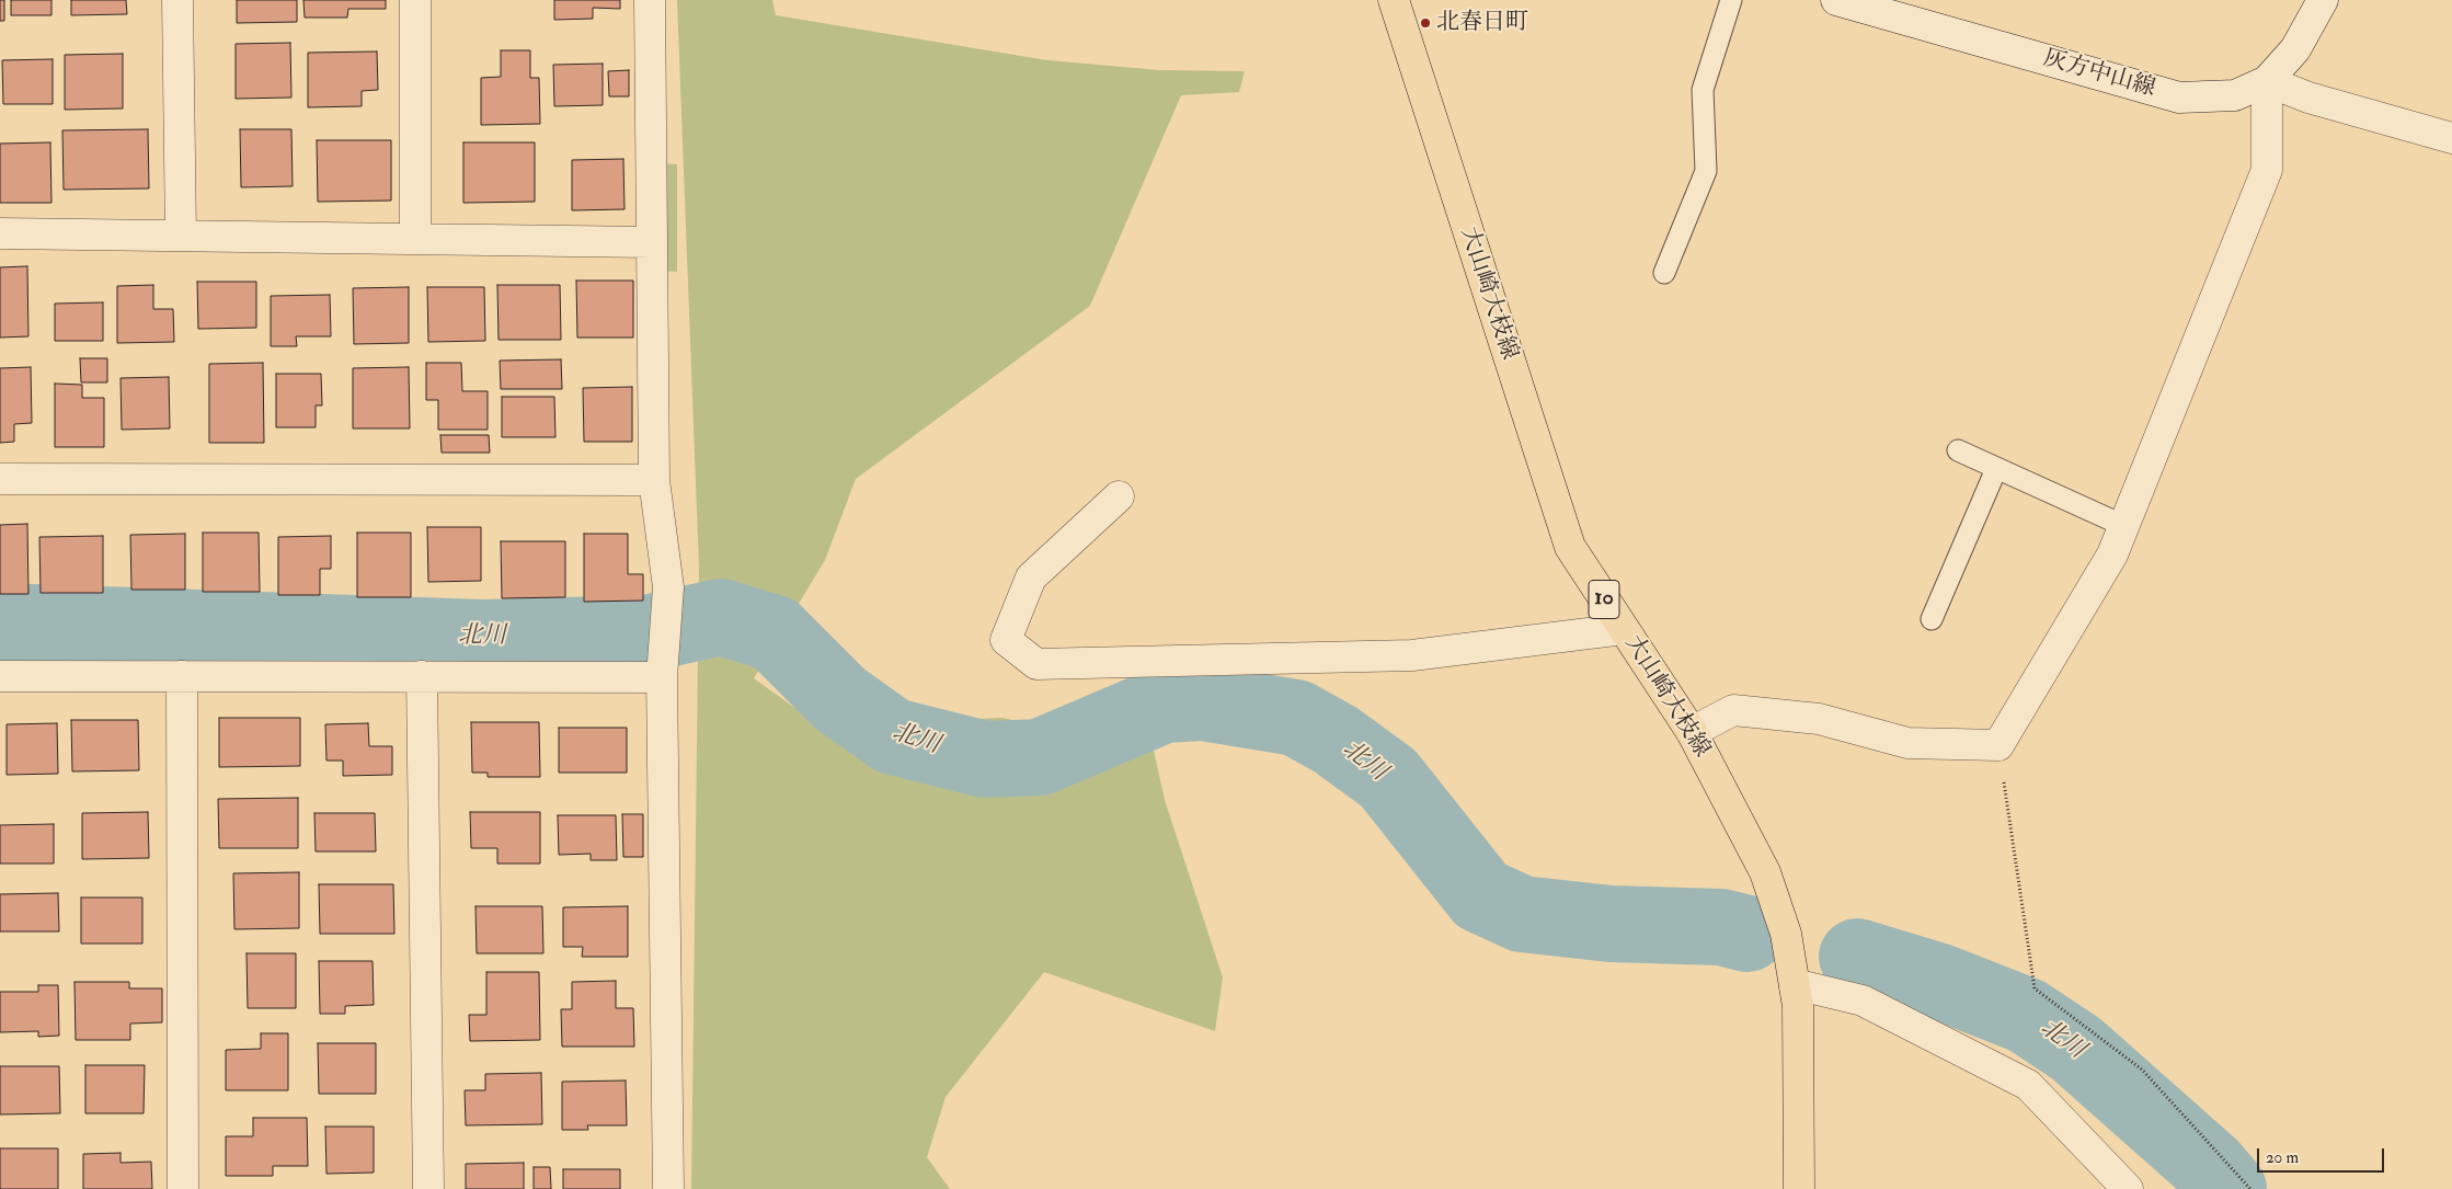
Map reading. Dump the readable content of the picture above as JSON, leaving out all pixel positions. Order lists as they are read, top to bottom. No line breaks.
{"streets":{"main road":["大山崎大枝線","10"],"street":["灰方中山線"]},"water":["北川"],"places":["北春日町"],"scale_bar":"20 m"}
